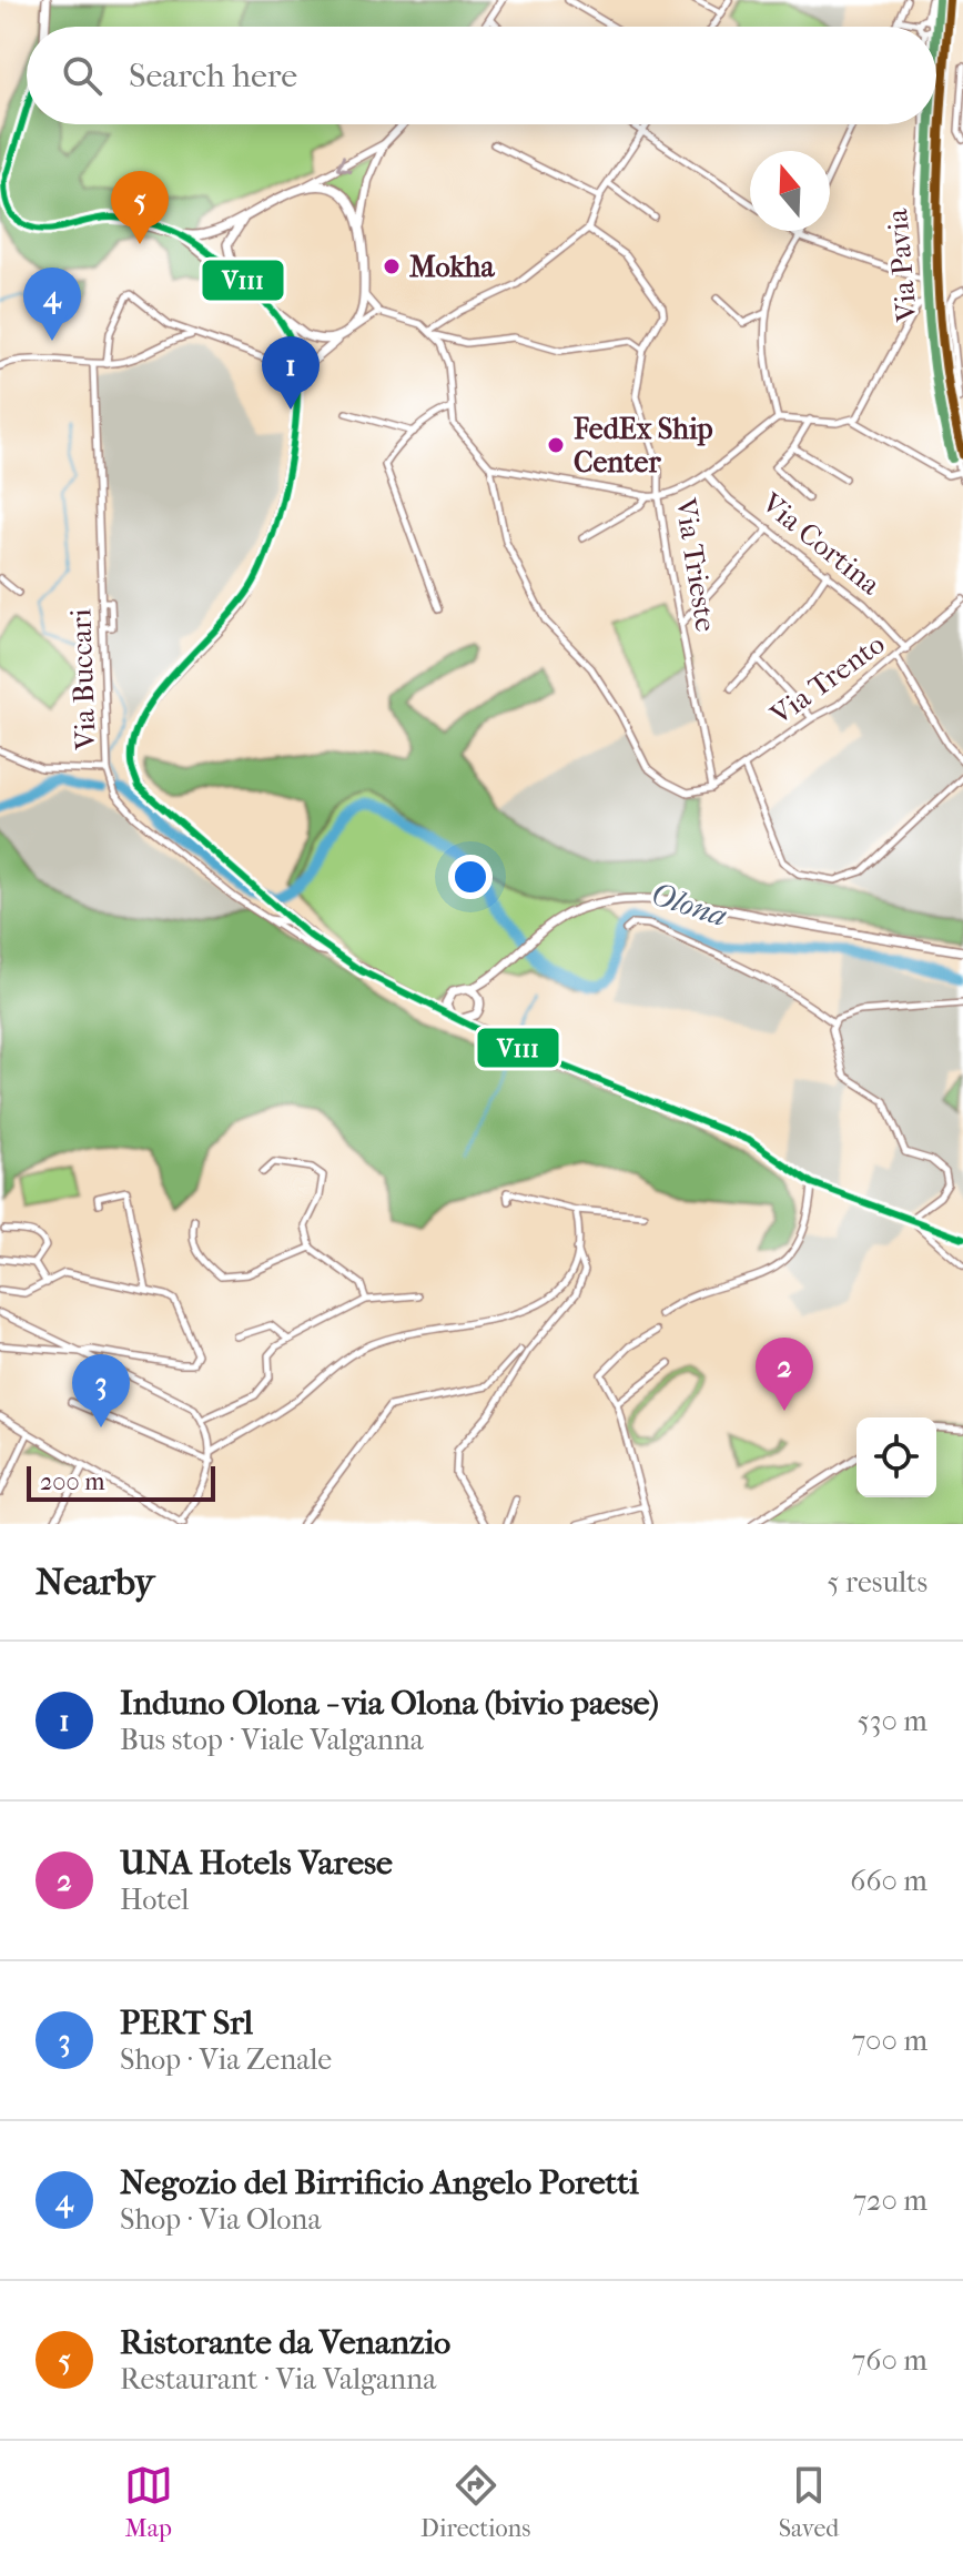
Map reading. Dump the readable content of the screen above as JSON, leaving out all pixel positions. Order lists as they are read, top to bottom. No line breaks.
{"streets":{"street":["Via Pavia","Via Cortina","Via Trieste","Via Buccari","Via Trento"]},"crossings":[["Via Cortina","Via Trento"],["Via Trieste","Via Trento"]],"water":["Olona"],"places":["Mokha","FedEx Ship Center"],"lines":["transit line V111"],"scale_bar":"200 m","north":"top","page":{"search":"Search here","pins":["5","4","1","2","3"],"scale":"200 m","heading":["Nearby","5 results"],"list":[{"mark":"1","name":"Induno Olona - via Olona (bivio paese)","note":"Bus stop · Viale Valganna","value":"530 m"},{"mark":"2","name":"UNA Hotels Varese","note":"Hotel","value":"660 m"},{"mark":"3","name":"PERT Srl","note":"Shop · Via Zenale","value":"700 m"},{"mark":"4","name":"Negozio del Birrificio Angelo Poretti","note":"Shop · Via Olona","value":"720 m"},{"mark":"5","name":"Ristorante da Venanzio","note":"Restaurant · Via Valganna","value":"760 m"}],"nav":["Map","Directions","Saved"]}}
